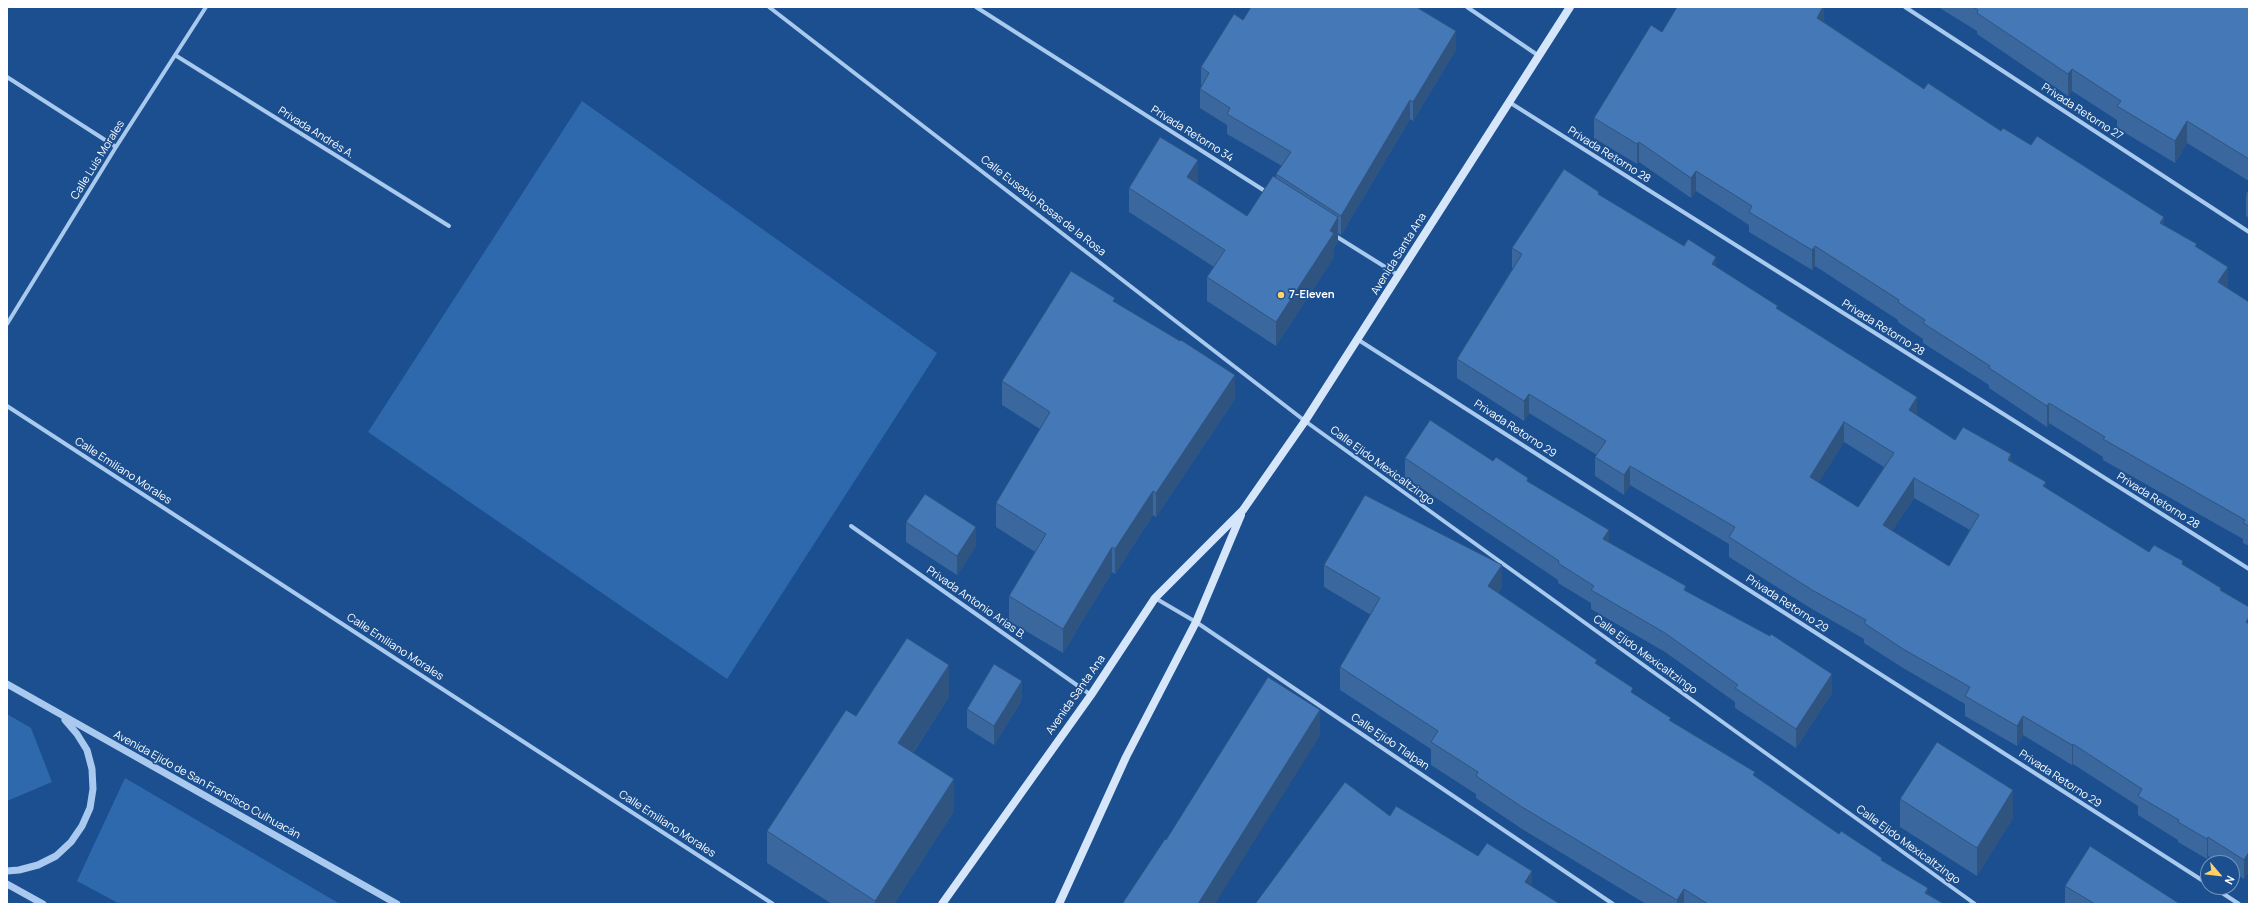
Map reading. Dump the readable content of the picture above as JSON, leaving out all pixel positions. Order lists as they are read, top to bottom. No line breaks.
{"streets":{"main road":["Avenida Santa Ana"],"street":["Privada Retorno 27","Privada Andrés A.","Privada Retorno 34","Privada Retorno 28","Calle Luis Morales","Calle Eusebio Rosas de la Rosa","Privada Retorno 29","Calle Ejido Mexicaltzingo","Calle Emiliano Morales","Privada Antonio Arias B.","Calle Ejido Tlalpan","Avenida Ejido de San Francisco Culhuacán"]},"crossings":[["Privada Andrés A.","Calle Luis Morales"],["Privada Retorno 28","Avenida Santa Ana"],["Calle Eusebio Rosas de la Rosa","Avenida Santa Ana"],["Calle Eusebio Rosas de la Rosa","Calle Ejido Mexicaltzingo"],["Avenida Santa Ana","Privada Retorno 29"],["Avenida Santa Ana","Calle Ejido Mexicaltzingo"],["Avenida Santa Ana","Privada Antonio Arias B."],["Avenida Santa Ana","Calle Ejido Tlalpan"]],"places":["7-Eleven"],"north":"bottom right"}
